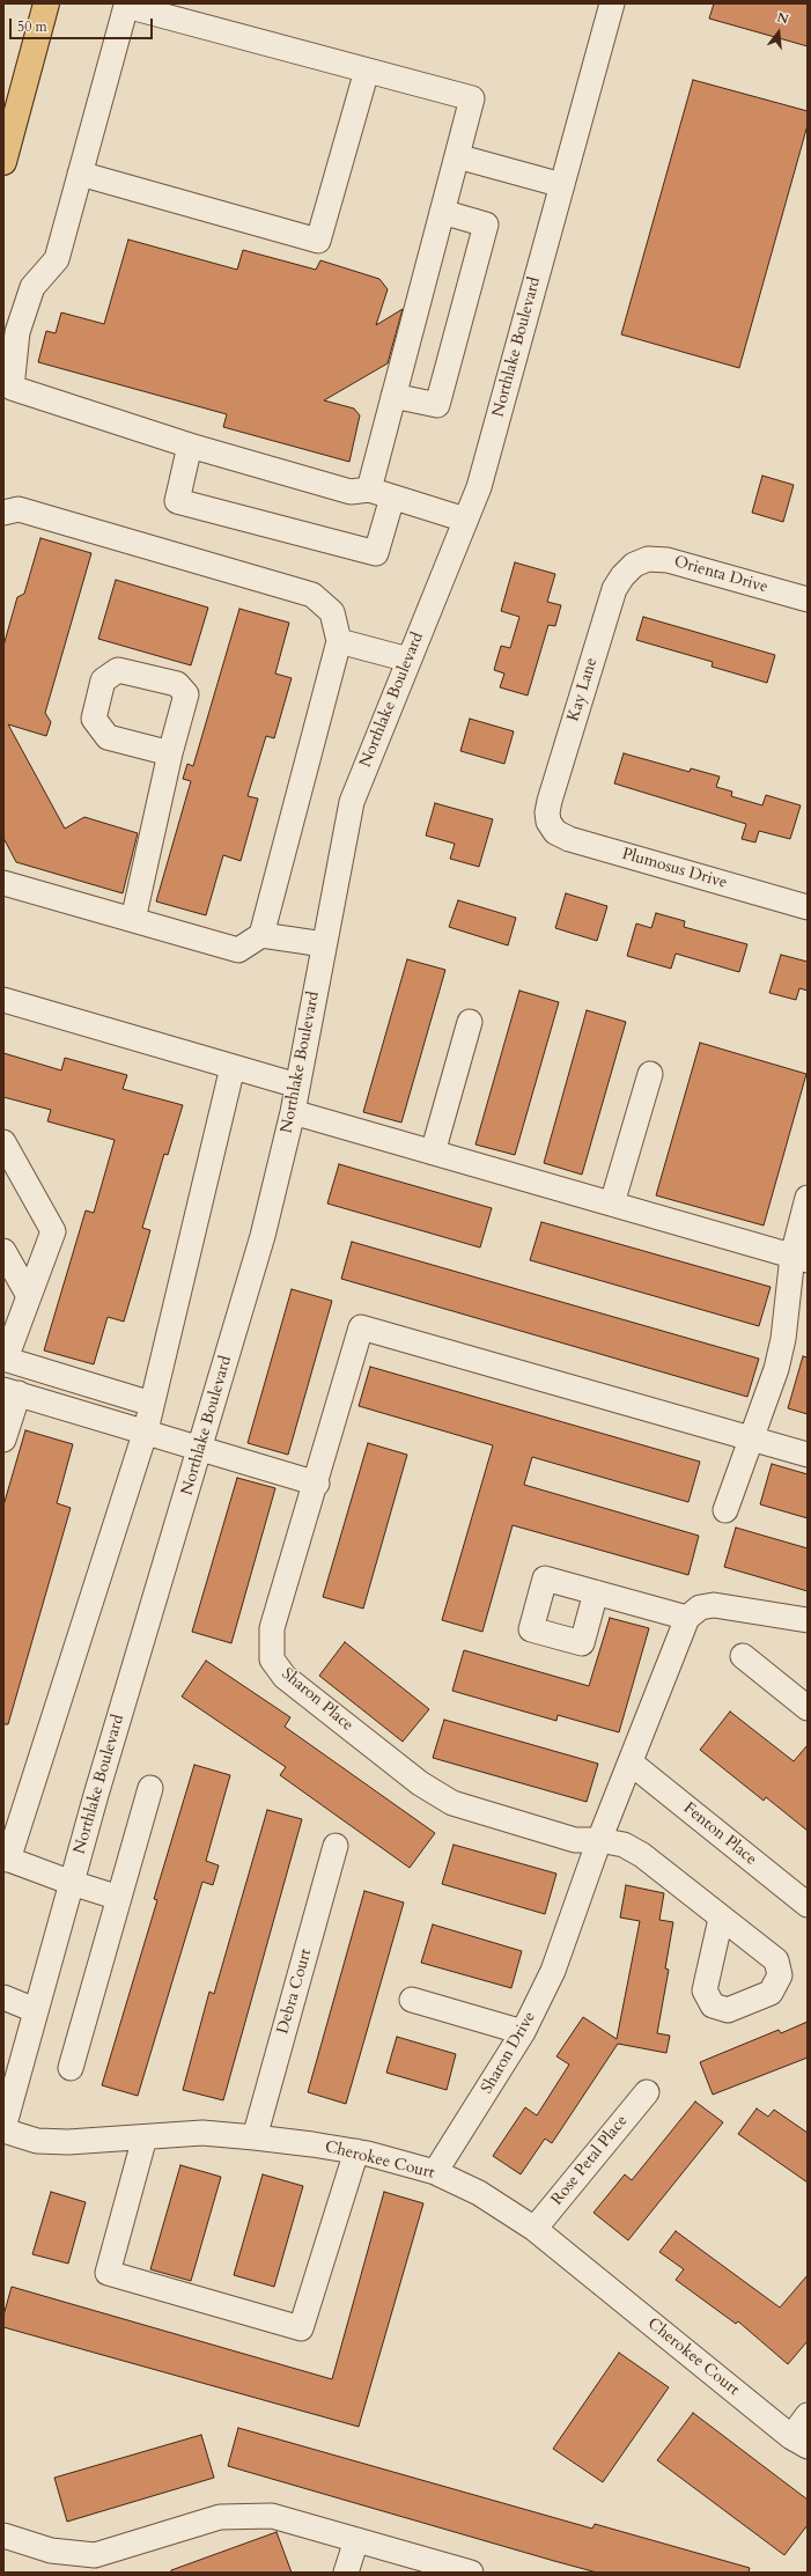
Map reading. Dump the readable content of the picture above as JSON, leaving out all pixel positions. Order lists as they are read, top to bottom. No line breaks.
{"streets":{"street":["Northlake Boulevard","Orienta Drive","Kay Lane","Plumosus Drive","Sharon Place","Fenton Place","Debra Court","Sharon Drive","Cherokee Court","Rose Petal Place"]},"crossings":[["Northlake Boulevard","Cherokee Court"],["Orienta Drive","Kay Lane"],["Kay Lane","Plumosus Drive"],["Sharon Place","Sharon Drive"],["Debra Court","Cherokee Court"],["Sharon Drive","Cherokee Court"],["Cherokee Court","Rose Petal Place"]],"scale_bar":"50 m","north":"top"}
